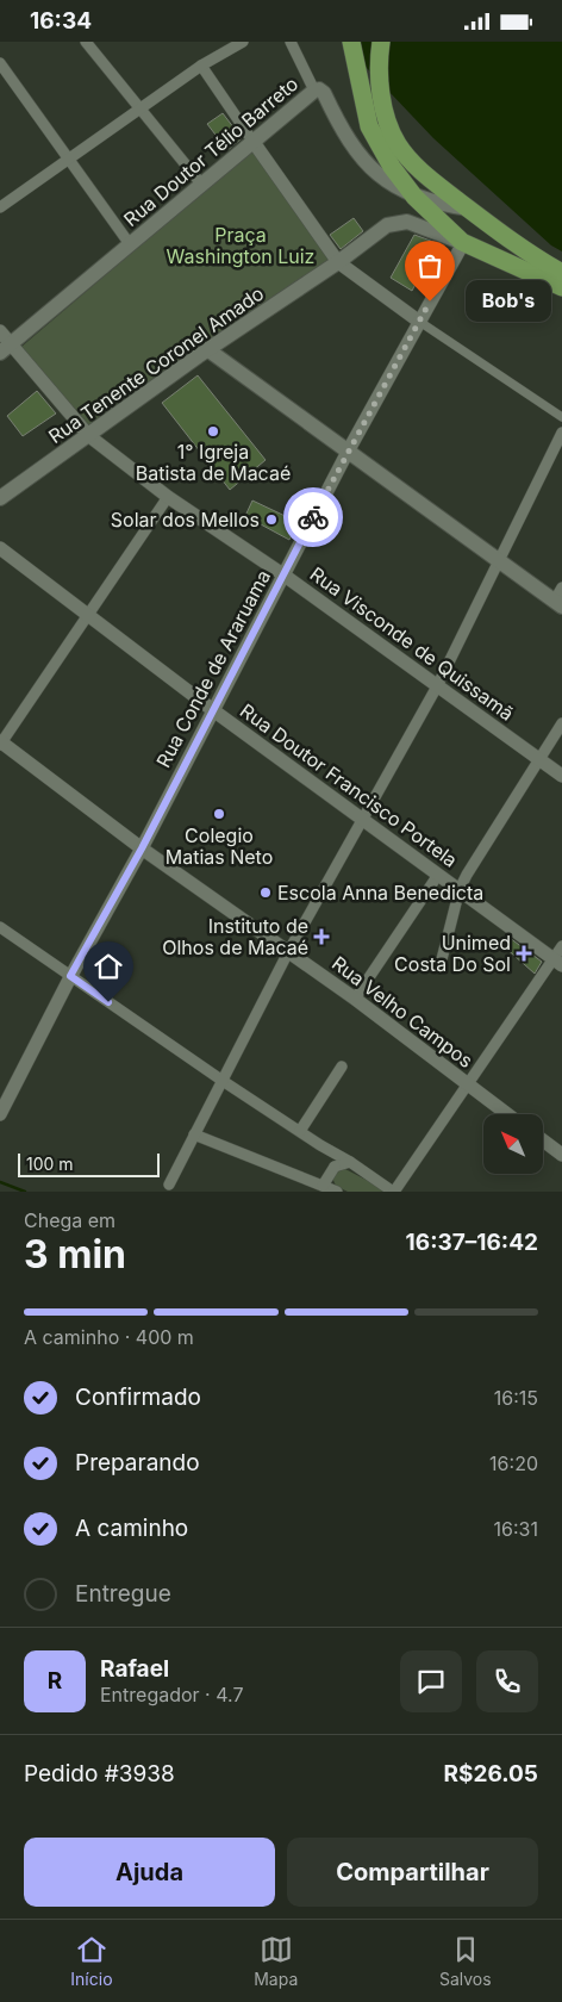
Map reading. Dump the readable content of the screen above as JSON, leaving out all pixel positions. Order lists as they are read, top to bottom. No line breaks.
{"streets":{"main road":["Rua Doutor Télio Barreto","Rua Tenente Coronel Amado"],"street":["Rua Visconde de Quissamã","Rua Conde de Araruama","Rua Doutor Francisco Portela","Rua Velho Campos"]},"crossings":[["Rua Doutor Télio Barreto","Rua Visconde de Quissamã"],["Rua Tenente Coronel Amado","Rua Visconde de Quissamã"],["Rua Tenente Coronel Amado","Rua Conde de Araruama"],["Rua Visconde de Quissamã","Rua Conde de Araruama"],["Rua Conde de Araruama","Rua Doutor Francisco Portela"],["Rua Conde de Araruama","Rua Velho Campos"]],"parks":["Praça Washington Luiz"],"places":{"other":["Bob's","1° Igreja Batista de Macaé","Solar dos Mellos","Colegio Matias Neto","Escola Anna Benedicta"],"health":["Instituto de Olhos de Macaé","Unimed Costa Do Sol"]},"scale_bar":"100 m","north":"top left","page":{"status":"16:34","bubble":"Bob's","scale":"100 m","heading":["3 min","Chega em","16:37–16:42"],"panel":["Rafael","Entregador · 4.7","Pedido #3938","R$26.05"],"bar":"A caminho · 400 m","list":[["Confirmado","16:15"],["Preparando","16:20"],["A caminho","16:31"],"Entregue"],"round":"R","buttons":["Ajuda","Compartilhar"],"tabs":["Início","Mapa","Salvos"]}}
